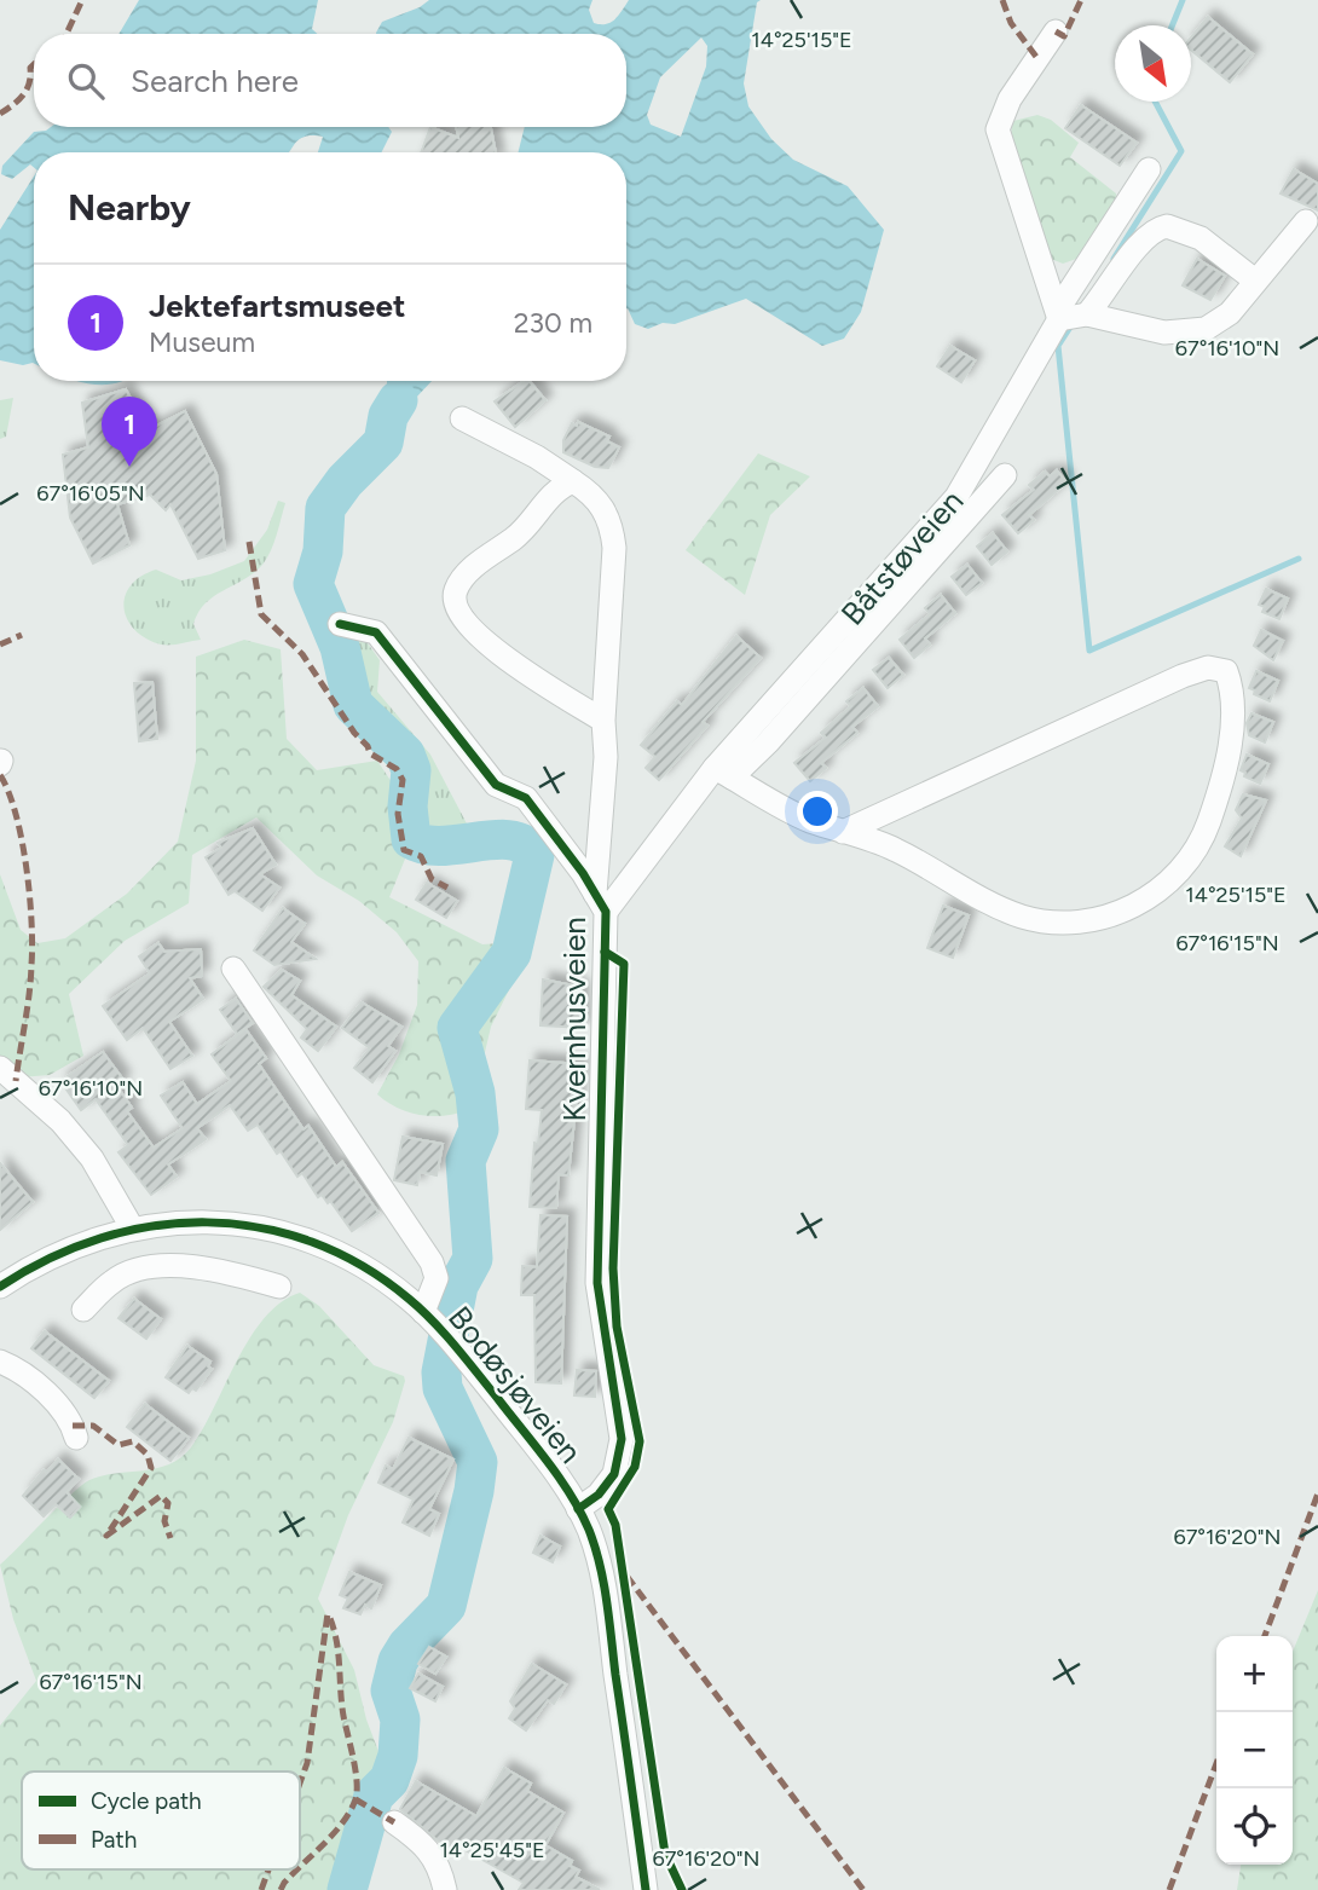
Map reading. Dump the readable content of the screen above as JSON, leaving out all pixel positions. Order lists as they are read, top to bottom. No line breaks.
{"streets":{"street":["Båtstøveien","Kvernhusveien","Bodøsjøveien"]},"crossings":[["Båtstøveien","Kvernhusveien"],["Kvernhusveien","Bodøsjøveien"]],"legend":["Cycle path","Path"],"north":"bottom right","page":{"search":"Search here","heading":"Nearby","list":[{"mark":"1","name":"Jektefartsmuseet","note":"Museum","value":"230 m"}],"pins":"1","map_buttons":["+","−"]},"coordinates":["14°25'15\"E","67°16'10\"N","67°16'05\"N","67°16'15\"N","67°16'20\"N","14°25'45\"E"]}
